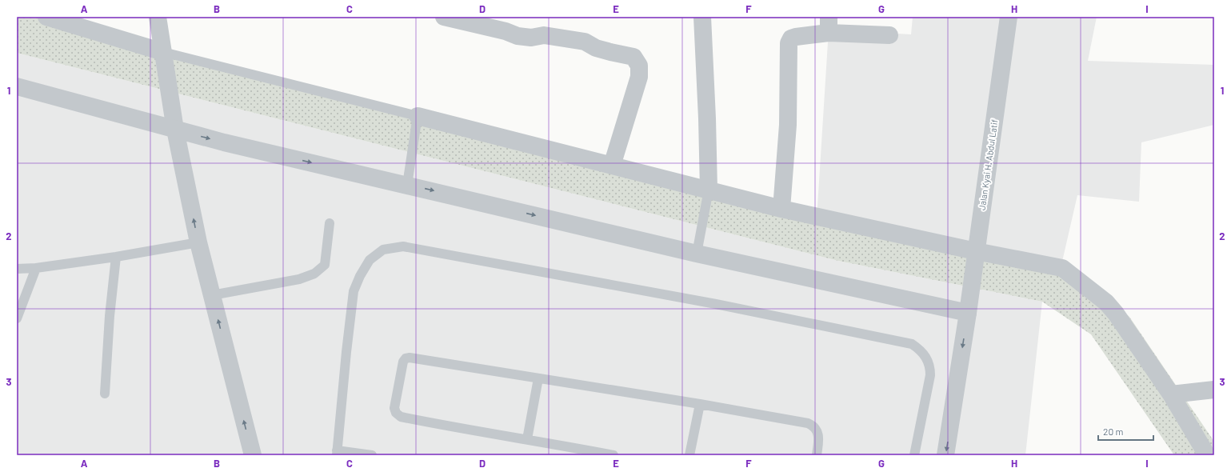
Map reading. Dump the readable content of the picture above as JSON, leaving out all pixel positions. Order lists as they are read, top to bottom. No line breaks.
{"streets":{"street":["Jalan Kyai H. Abdul Latif"]},"scale_bar":"20 m","grid":{"columns":["A","B","C","D","E","F","G","H","I"],"rows":["1","2","3"]}}
